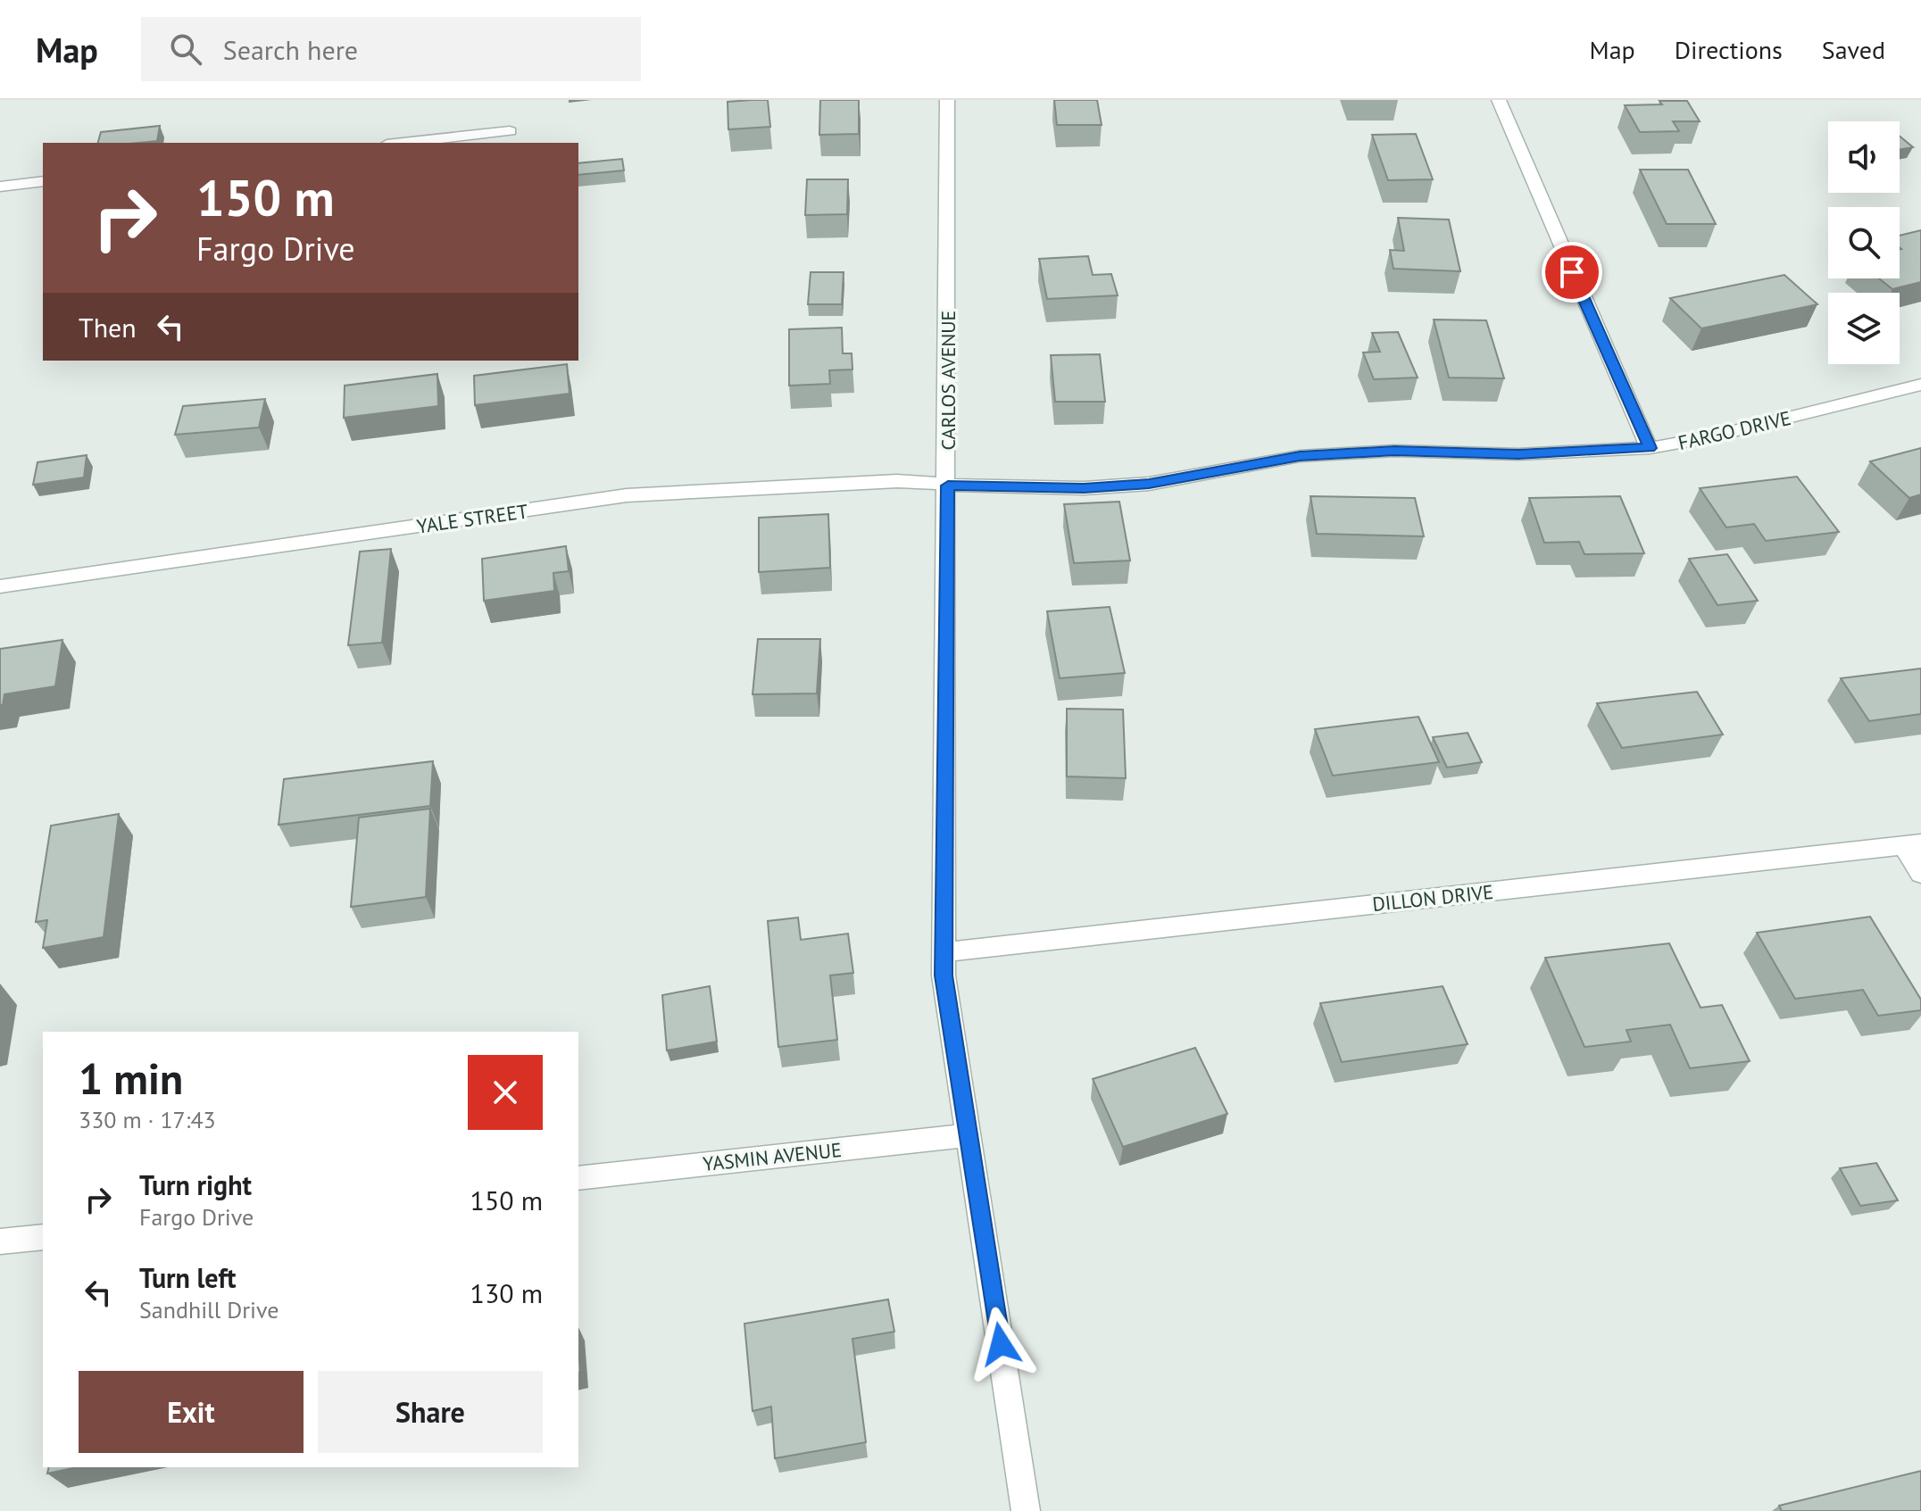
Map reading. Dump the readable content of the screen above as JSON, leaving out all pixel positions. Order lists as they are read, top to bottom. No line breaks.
{"streets":{"street":["CARLOS AVENUE","FARGO DRIVE","YALE STREET","DILLON DRIVE","YASMIN AVENUE"]},"crossings":[["CARLOS AVENUE","FARGO DRIVE"],["CARLOS AVENUE","YALE STREET"],["CARLOS AVENUE","DILLON DRIVE"],["CARLOS AVENUE","YASMIN AVENUE"],["FARGO DRIVE","YALE STREET"]],"page":{"header":"Map","search":"Search here","nav":["Map","Directions","Saved"],"turn":["150 m","Fargo Drive"],"then":"Then","heading":["1 min","330 m · 17:43"],"list":[{"name":"Turn right","note":"Fargo Drive","value":"150 m"},{"name":"Turn left","note":"Sandhill Drive","value":"130 m"}],"buttons":["Exit","Share"]}}
